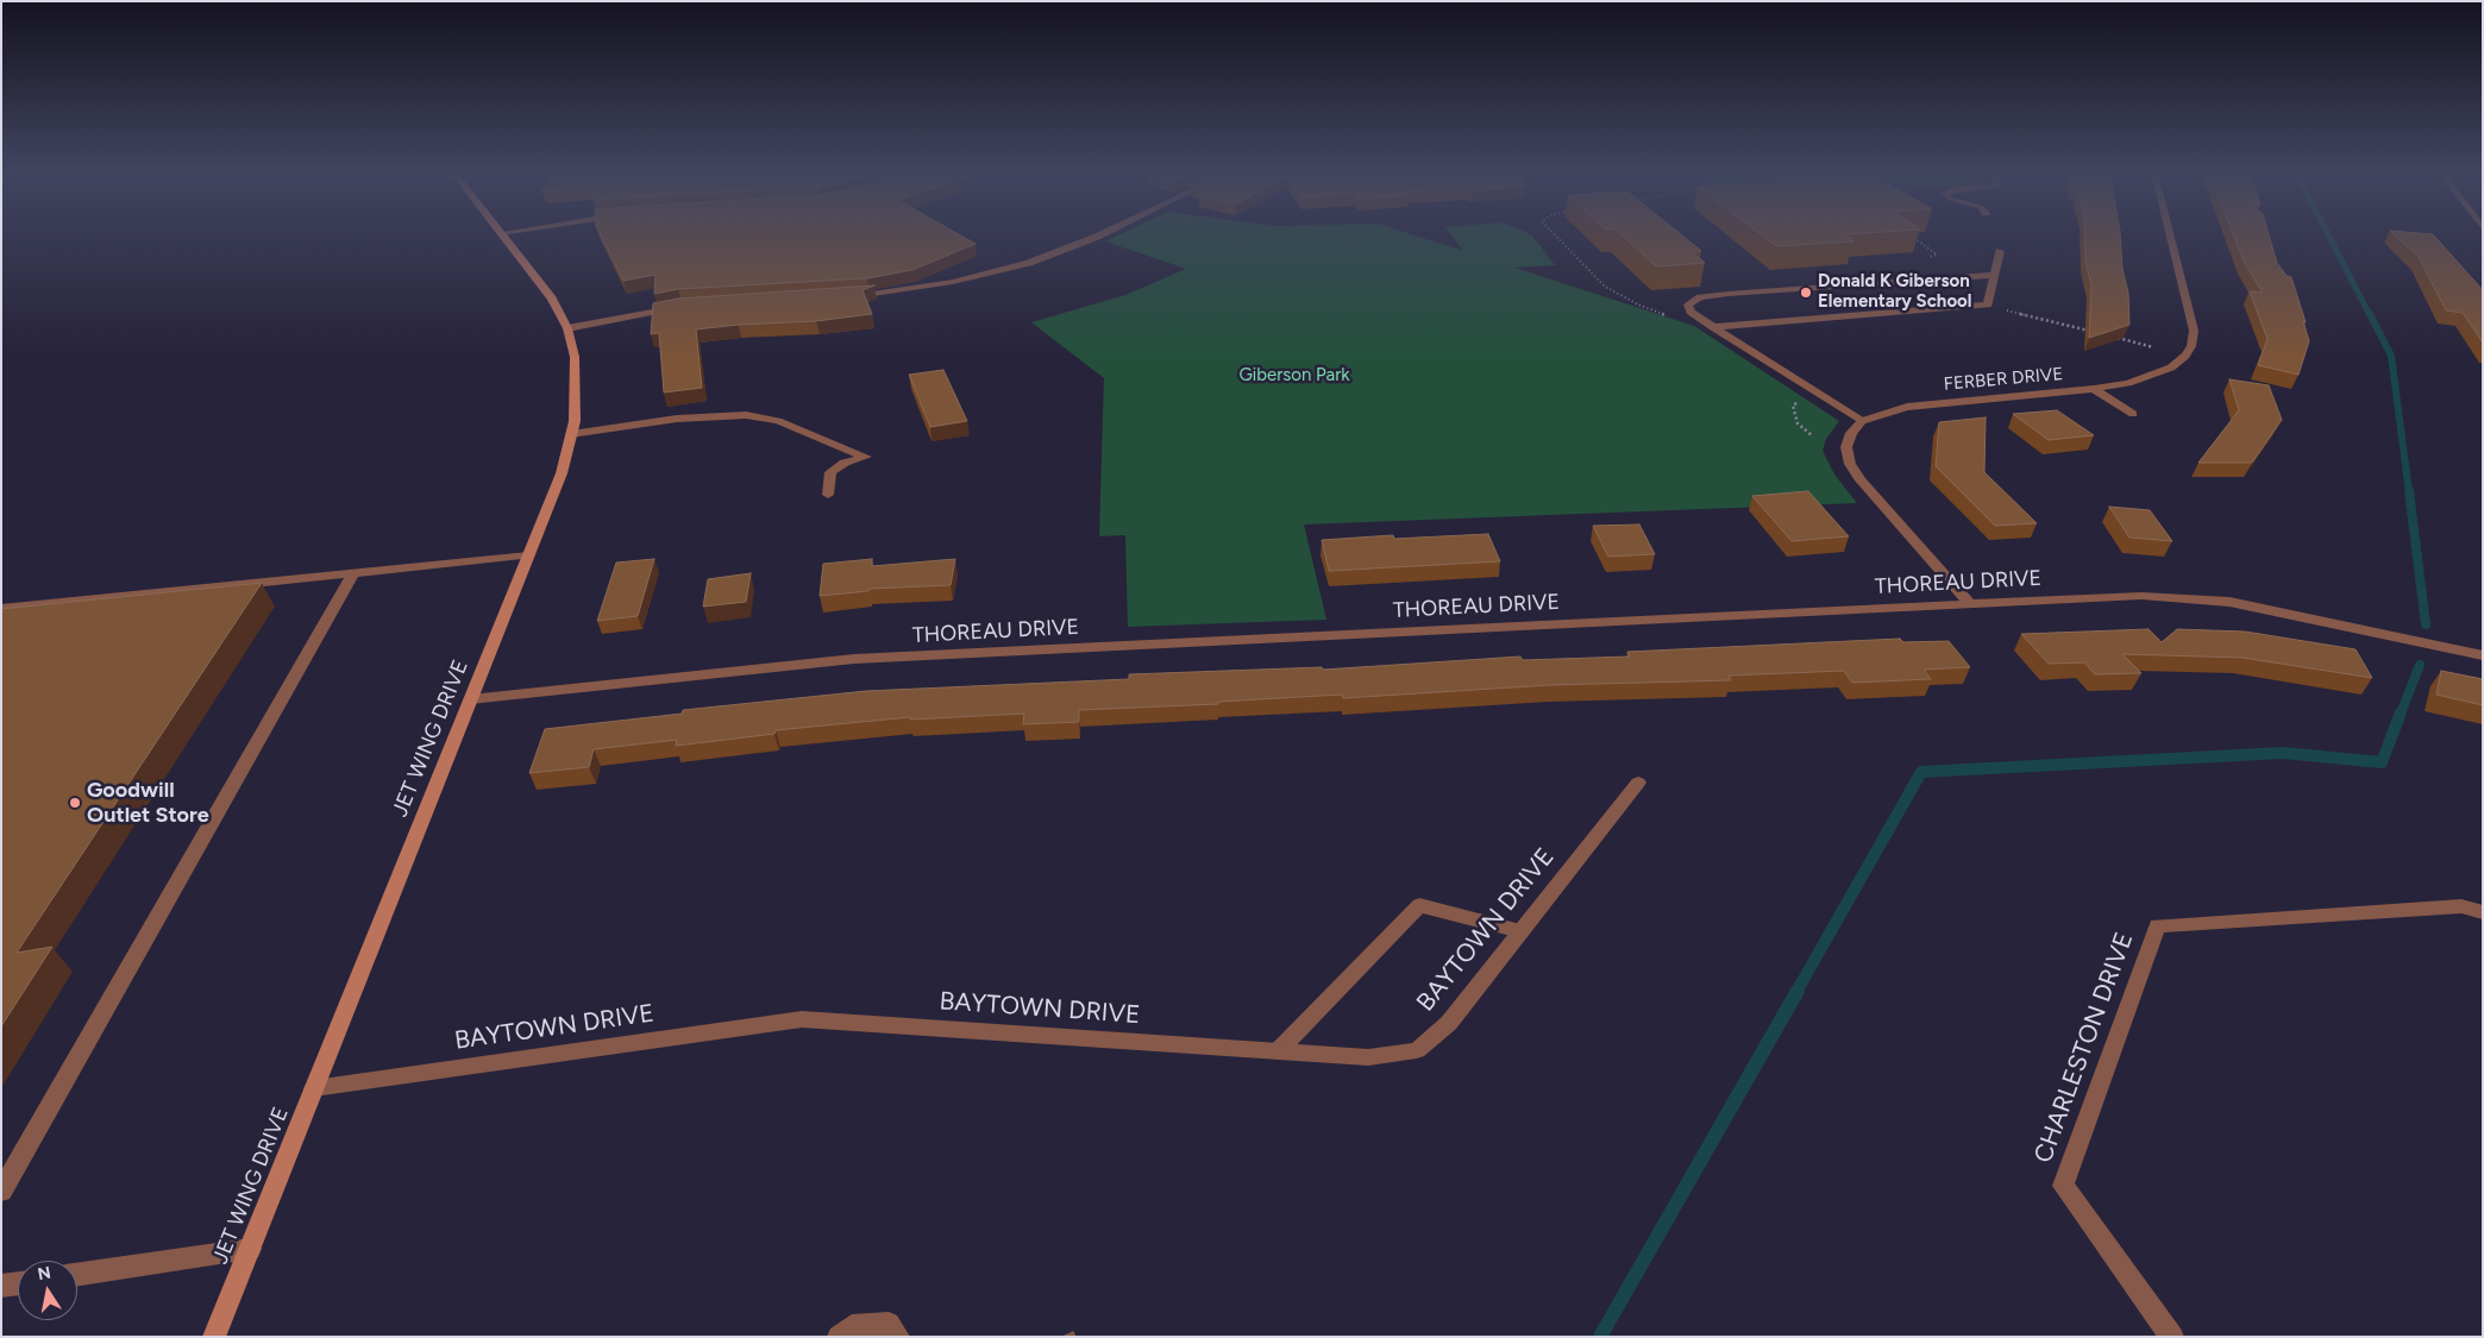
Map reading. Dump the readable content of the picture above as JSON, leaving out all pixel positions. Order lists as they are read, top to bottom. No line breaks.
{"streets":{"main road":["JET WING DRIVE"],"street":["FERBER DRIVE","THOREAU DRIVE","BAYTOWN DRIVE","CHARLESTON DRIVE"]},"crossings":[["THOREAU DRIVE","JET WING DRIVE"],["JET WING DRIVE","BAYTOWN DRIVE"]],"parks":["Giberson Park"],"places":["Donald K Giberson Elementary School","Goodwill Outlet Store"],"north":"top"}
